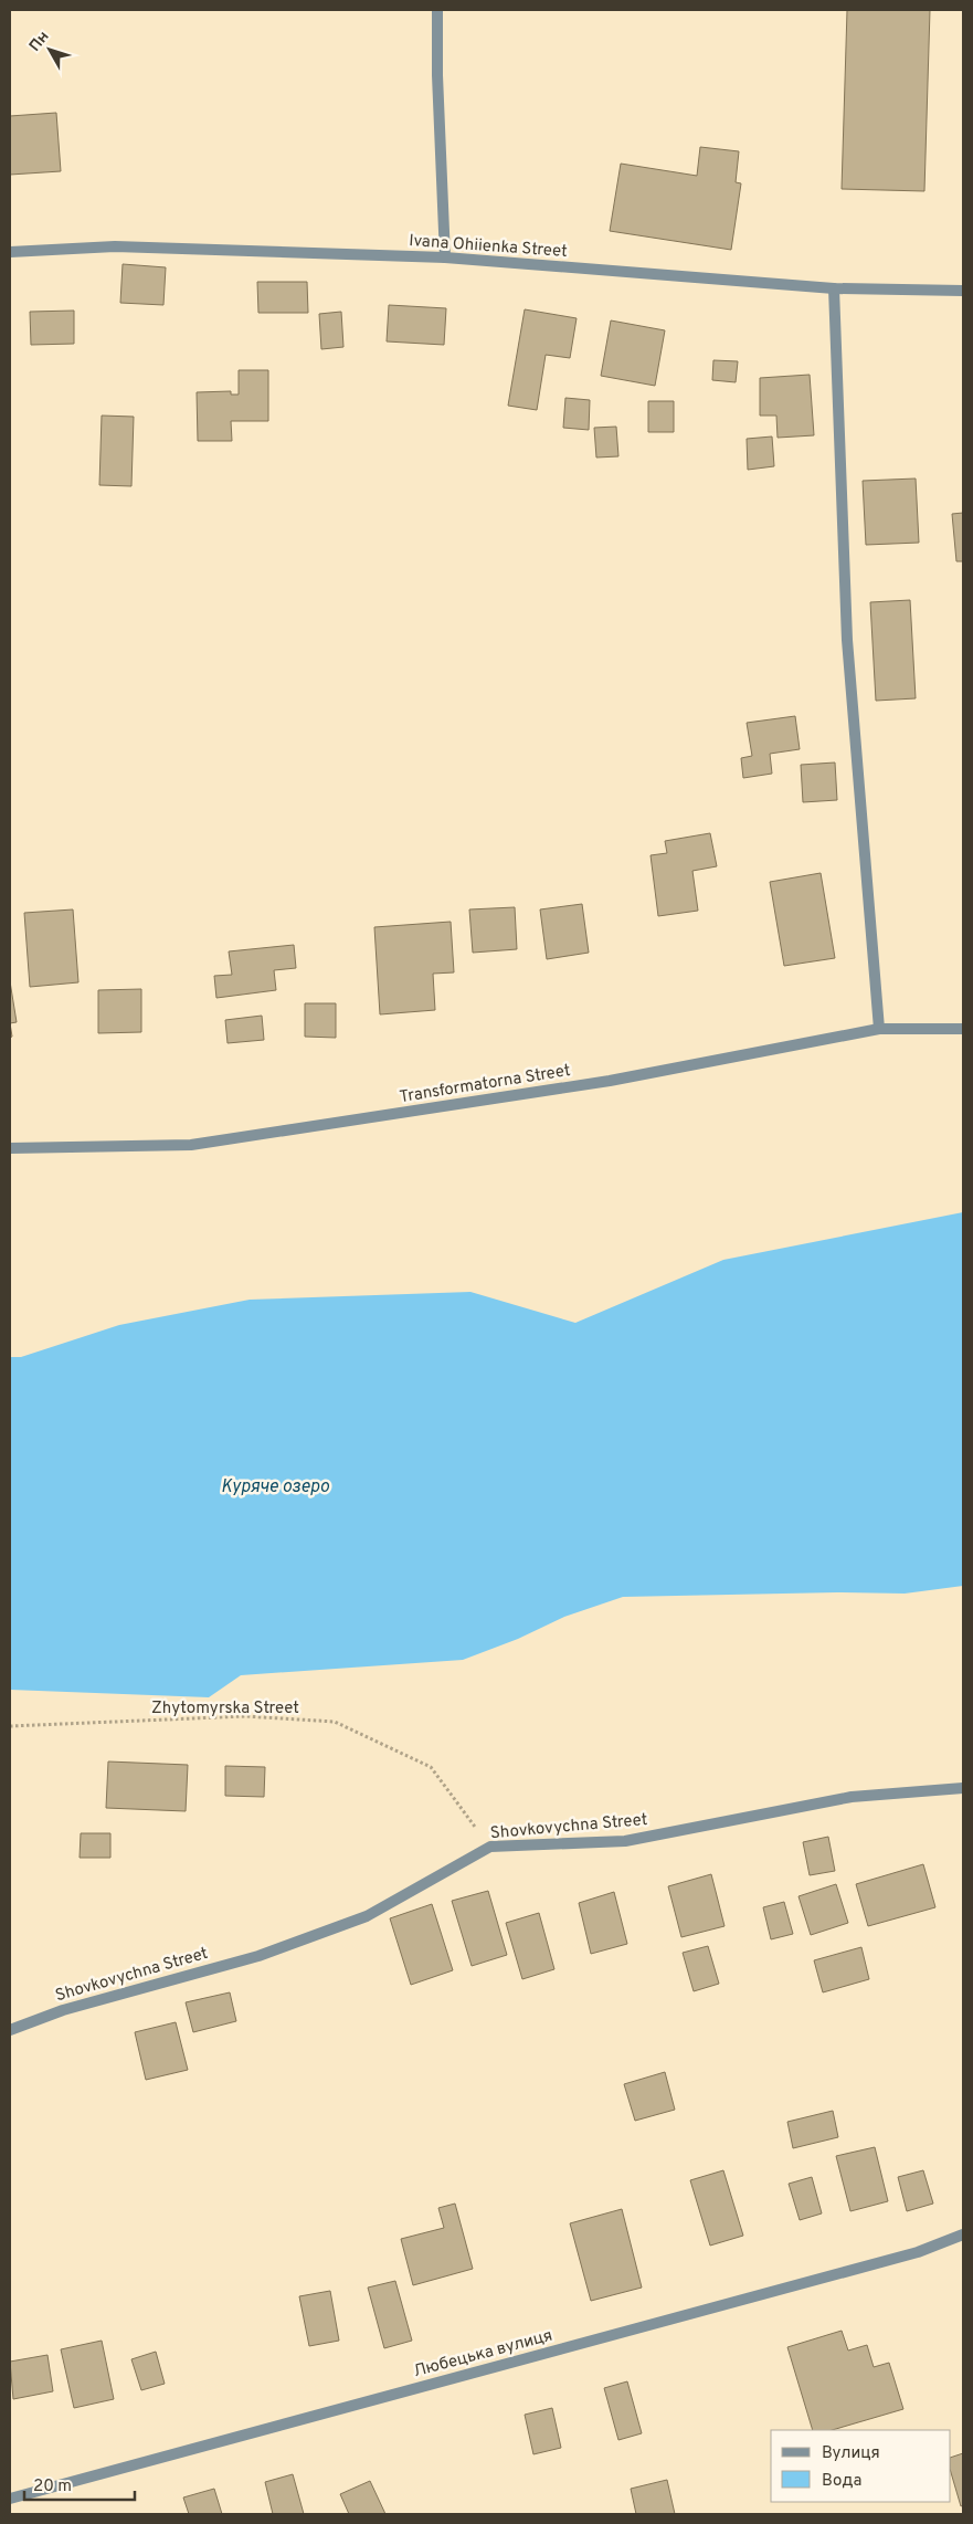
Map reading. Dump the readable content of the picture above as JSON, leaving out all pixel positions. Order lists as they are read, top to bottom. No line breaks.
{"streets":{"street":["Ivana Ohiienka Street","Transformatorna Street","Shovkovychna Street","Любецька вулиця"],"path":["Zhytomyrska Street"]},"crossings":[["Zhytomyrska Street","Shovkovychna Street"]],"water":["Куряче озеро"],"legend":["Вулиця","Вода"],"scale_bar":"20 m","north":"top left"}
